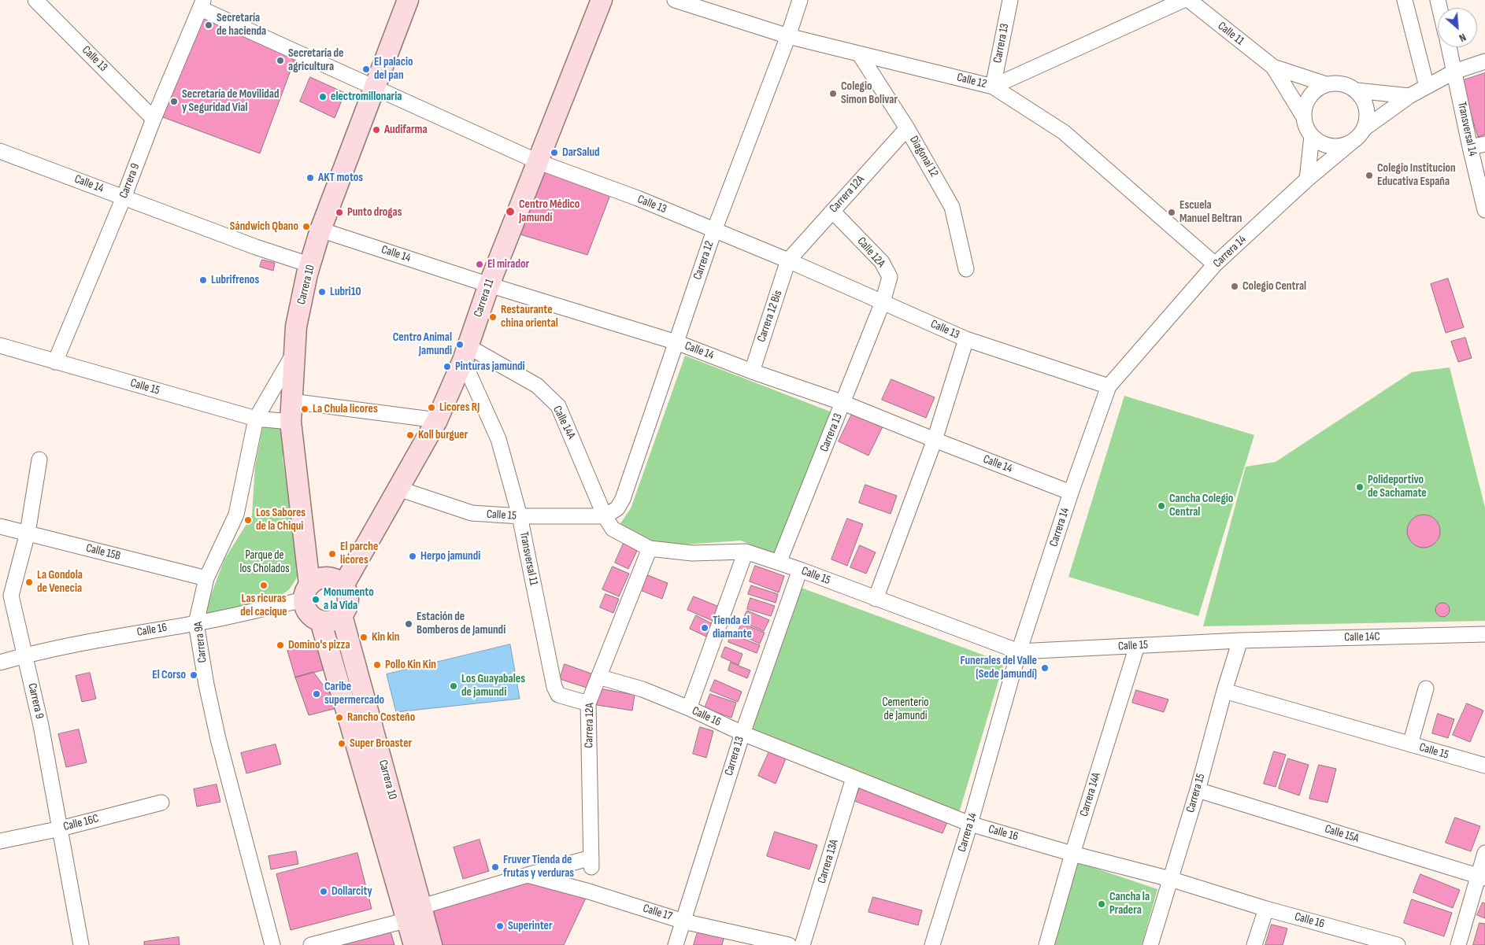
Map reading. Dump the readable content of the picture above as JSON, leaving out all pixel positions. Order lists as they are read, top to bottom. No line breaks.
{"streets":{"main road":["Carrera 10","Carrera 11"],"street":["Calle 11","Carrera 13","Calle 13","Calle 12","Transversal 14","Diagonal 12","Carrera 9","Calle 14","Carrera 12A","Carrera 14","Calle 12A","Carrera 12","Carrera 12 Bis","Calle 15","Calle 14A","Calle 15B","Transversal 11","Calle 16","Calle 14C","Carrera 9A","Carrera 15","Carrera 14A","Calle 16C","Calle 15A","Carrera 13A","Calle 17"]},"crossings":[["Calle 11","Carrera 14"],["Carrera 13","Calle 13"],["Carrera 13","Calle 12"],["Carrera 13","Calle 14"],["Carrera 13","Calle 12A"],["Carrera 13","Calle 15"],["Carrera 13","Calle 16"],["Carrera 13","Calle 17"],["Calle 13","Carrera 9"],["Calle 13","Carrera 12A"],["Calle 13","Carrera 14"],["Calle 13","Calle 12A"],["Calle 13","Carrera 12"],["Calle 13","Carrera 10"],["Calle 13","Carrera 11"],["Calle 13","Carrera 12 Bis"],["Calle 12","Diagonal 12"],["Calle 12","Carrera 14"],["Calle 12","Carrera 12"],["Diagonal 12","Carrera 12A"],["Carrera 9","Calle 14"],["Carrera 9","Calle 15"],["Carrera 9","Calle 15B"],["Carrera 9","Calle 16"],["Carrera 9","Calle 16C"],["Calle 14","Carrera 14"],["Calle 14","Carrera 12"],["Calle 14","Carrera 10"],["Calle 14","Carrera 11"],["Calle 14","Carrera 12 Bis"],["Carrera 12A","Calle 12A"],["Carrera 12A","Carrera 12 Bis"],["Carrera 12A","Calle 15"],["Carrera 12A","Transversal 11"],["Carrera 12A","Calle 16"],["Carrera 12A","Calle 17"],["Carrera 14","Calle 15"],["Carrera 14","Calle 16"],["Carrera 12","Calle 15"],["Carrera 12","Calle 14A"],["Carrera 10","Carrera 11"],["Carrera 10","Calle 15"],["Carrera 10","Calle 16"],["Carrera 10","Carrera 9A"],["Carrera 11","Calle 15"],["Carrera 11","Calle 14A"],["Carrera 11","Transversal 11"],["Carrera 11","Calle 16"],["Calle 15","Calle 14A"],["Calle 15","Transversal 11"],["Calle 15","Calle 14C"],["Calle 15","Carrera 9A"],["Calle 15","Carrera 15"],["Calle 15","Carrera 14A"],["Calle 14A","Transversal 11"],["Calle 15B","Carrera 9A"],["Calle 16","Carrera 9A"],["Calle 16","Carrera 15"],["Calle 16","Carrera 14A"],["Calle 16","Carrera 13A"],["Calle 14C","Carrera 15"],["Carrera 15","Calle 15A"]],"parks":["Parque de los Cholados","Cementerio de Jamundi"],"places":["Secretaría de hacienda","Secretaría de agricultura","El palacio del pan","Colegio Simon Bolivar","electromillonaria","Secretaría de Movilidad y Seguridad Vial","Audifarma","DarSalud","Colegio Institucion Educativa España","AKT motos","Centro Médico Jamundí","Punto drogas","Escuela Manuel Beltran","Sándwich Qbano","El mirador","Lubrifrenos","Colegio Central","Lubri10","Restaurante china oriental","Centro Animal Jamundi","Pinturas jamundi","Licores RJ","La Chula licores","Koll burguer","Polideportivo de Sachamate","Cancha Colegio Central","Los Sabores de la Chiqui","El parche licores","Herpo jamundi","La Gondola de Venecia","Las ricuras del cacique","Monumento a la Vida","Estación de Bomberos de Jamundi","Tienda el diamante","Kin kin","Domino's pizza","Pollo Kin Kin","Funerales del Valle (Sede Jamundí)","El Corso","Los Guayabales de jamundi","Caribe supermercado","Rancho Costeño","Super Broaster","Fruver Tienda de frutas y verduras","Dollarcity","Cancha la Pradera","Superinter"],"north":"bottom right"}
